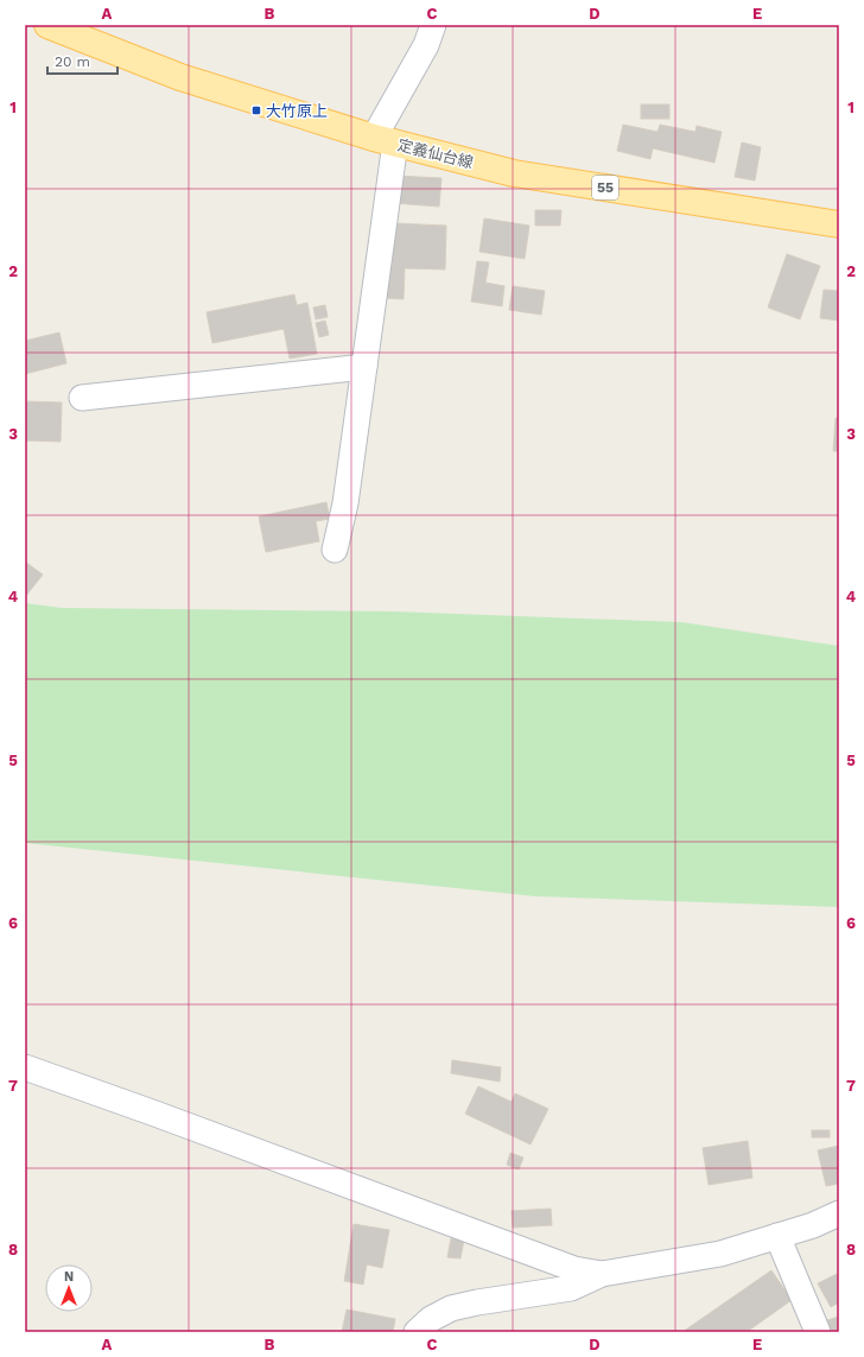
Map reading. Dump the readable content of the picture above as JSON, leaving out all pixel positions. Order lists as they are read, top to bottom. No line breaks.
{"streets":{"main road":["定義仙台線","55"]},"places":{"transit":["大竹原上"]},"scale_bar":"20 m","north":"top","grid":{"columns":["A","B","C","D","E"],"rows":["1","2","3","4","5","6","7","8"]}}
